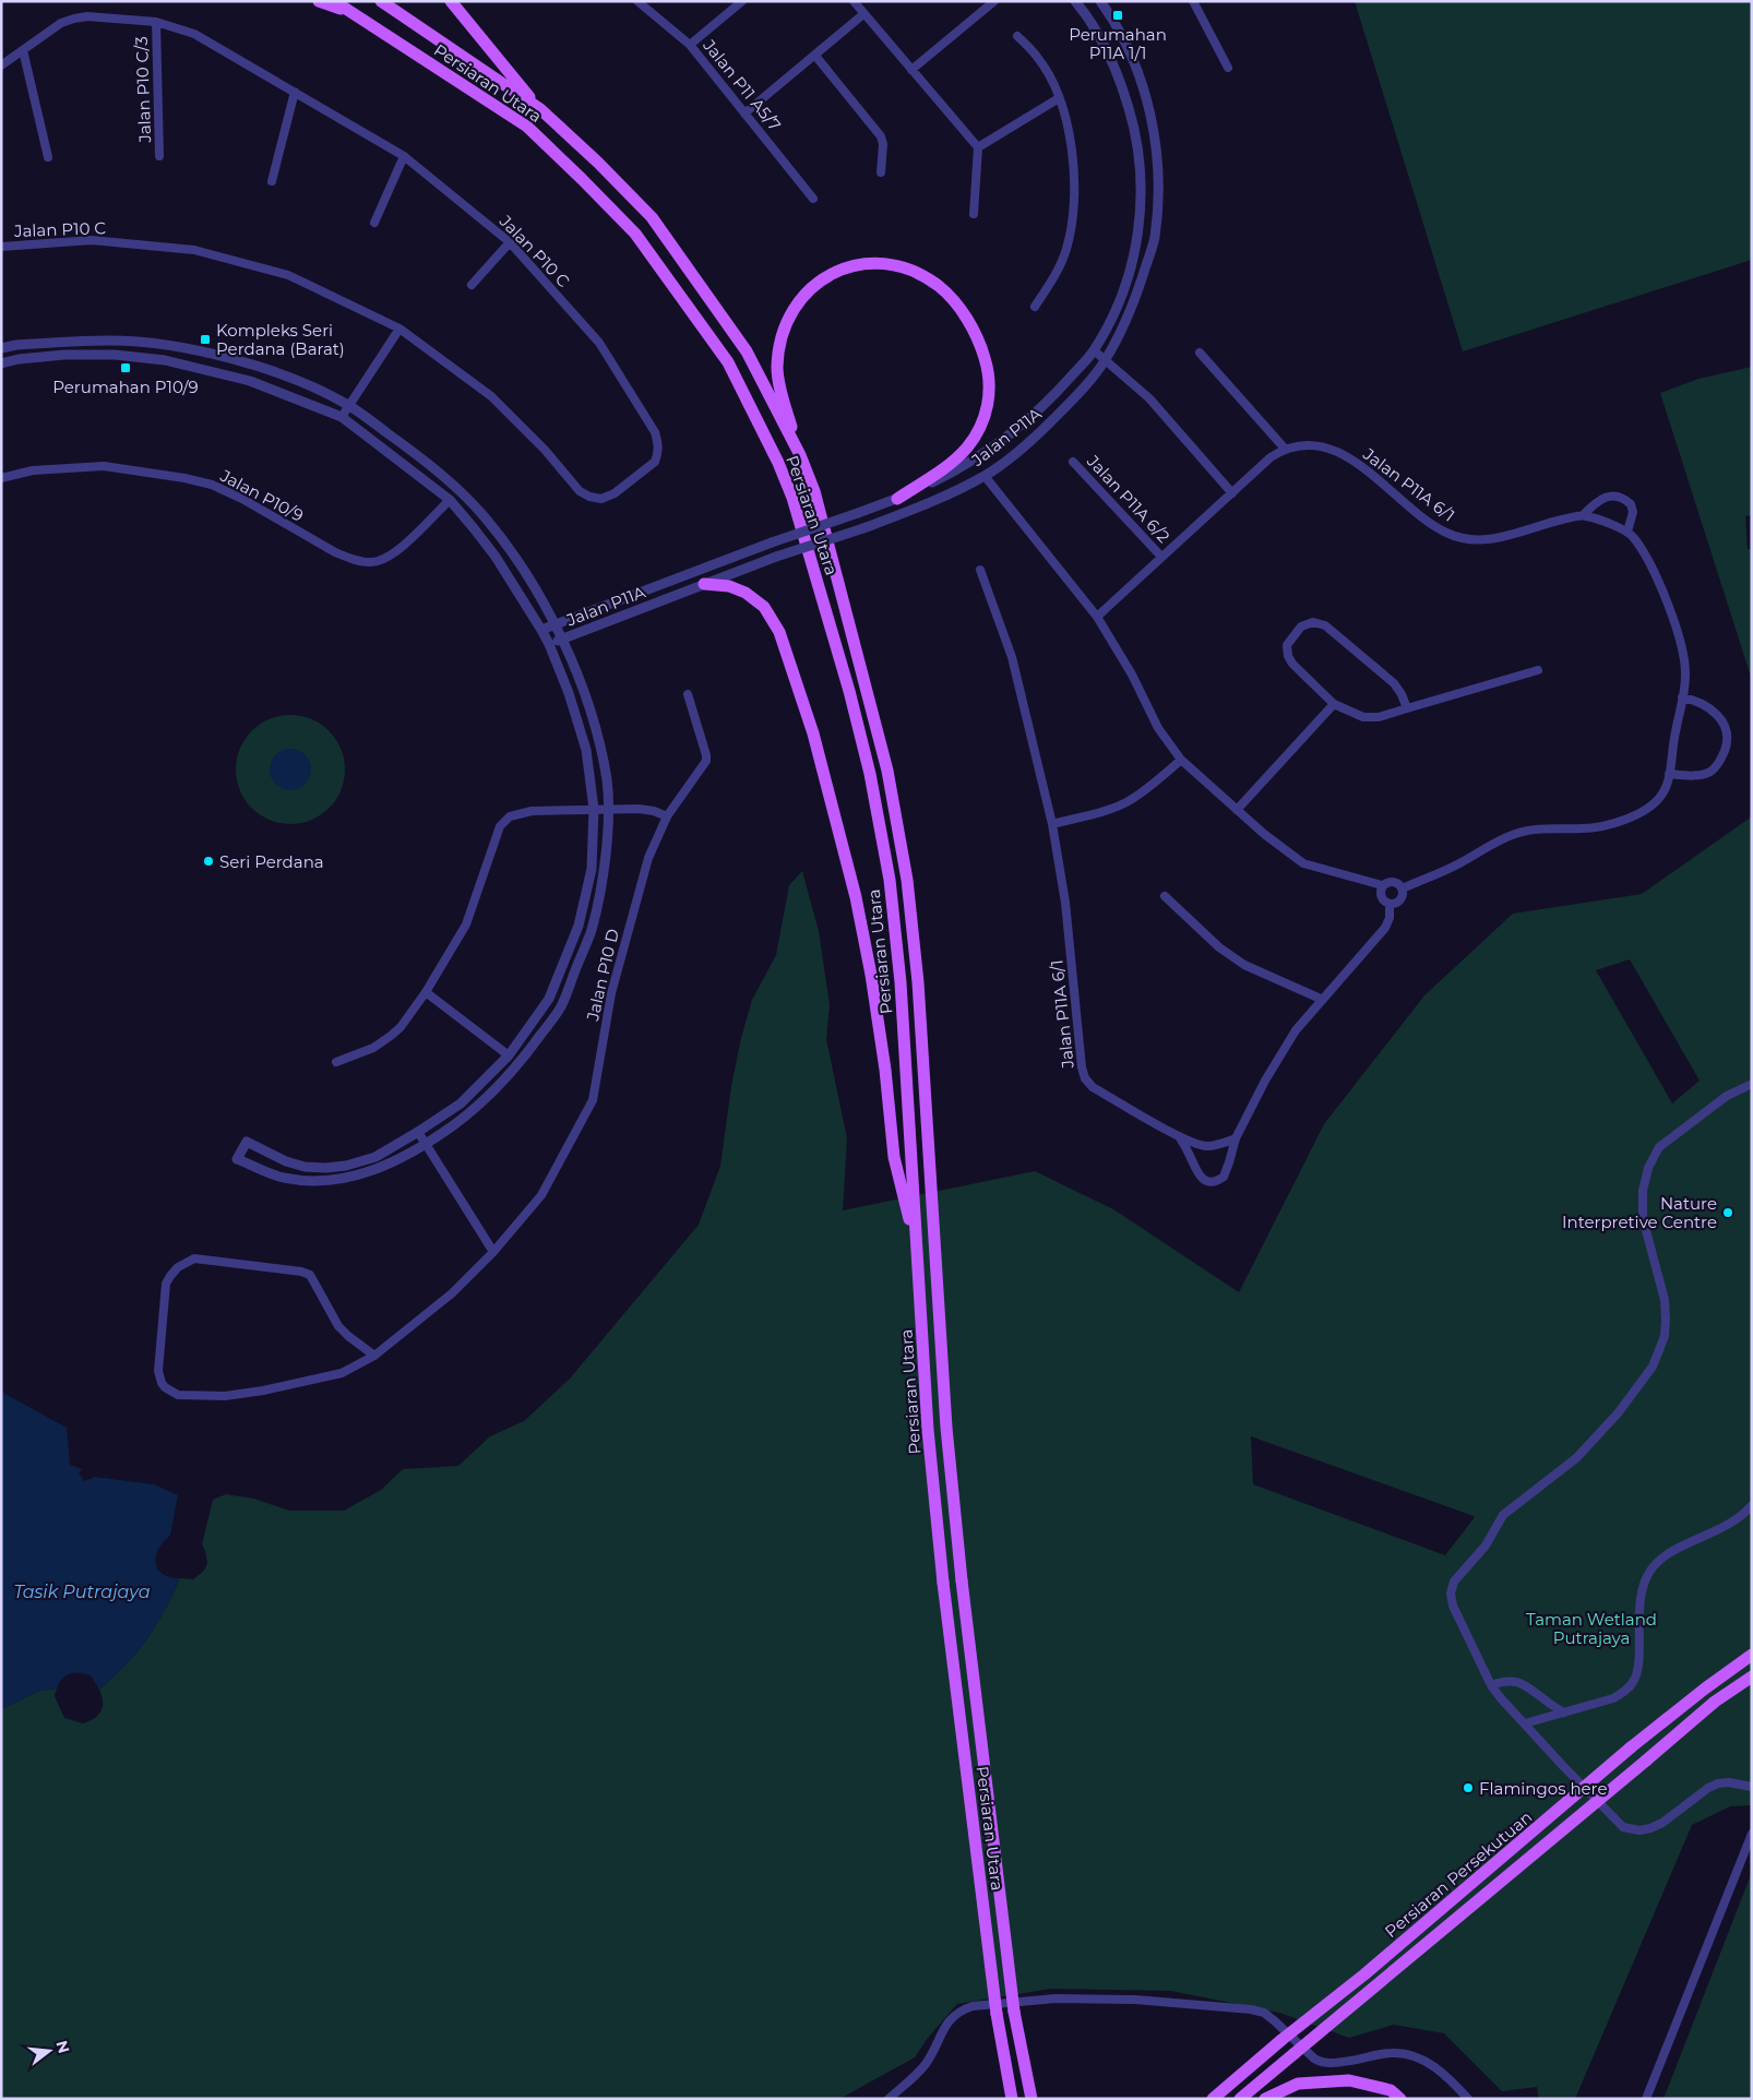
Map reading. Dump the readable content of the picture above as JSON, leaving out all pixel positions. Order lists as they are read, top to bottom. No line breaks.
{"streets":{"main road":["Persiaran Utara","Persiaran Persekutuan"],"street":["Jalan P11 A5/7","Jalan P10 C/3","Jalan P10 C","Jalan P11A","Jalan P11A 6/1","Jalan P10/9","Jalan P11A 6/2","Jalan P10 D"]},"crossings":[["Jalan P10 C/3","Jalan P10 C"],["Jalan P11A 6/1","Jalan P11A 6/2"]],"water":["Tasik Putrajaya"],"parks":["Taman Wetland Putrajaya"],"places":{"transit":["Perumahan P11A 1/1","Kompleks Seri Perdana (Barat)","Perumahan P10/9"],"other":["Seri Perdana","Nature Interpretive Centre","Flamingos here"]},"north":"right"}
